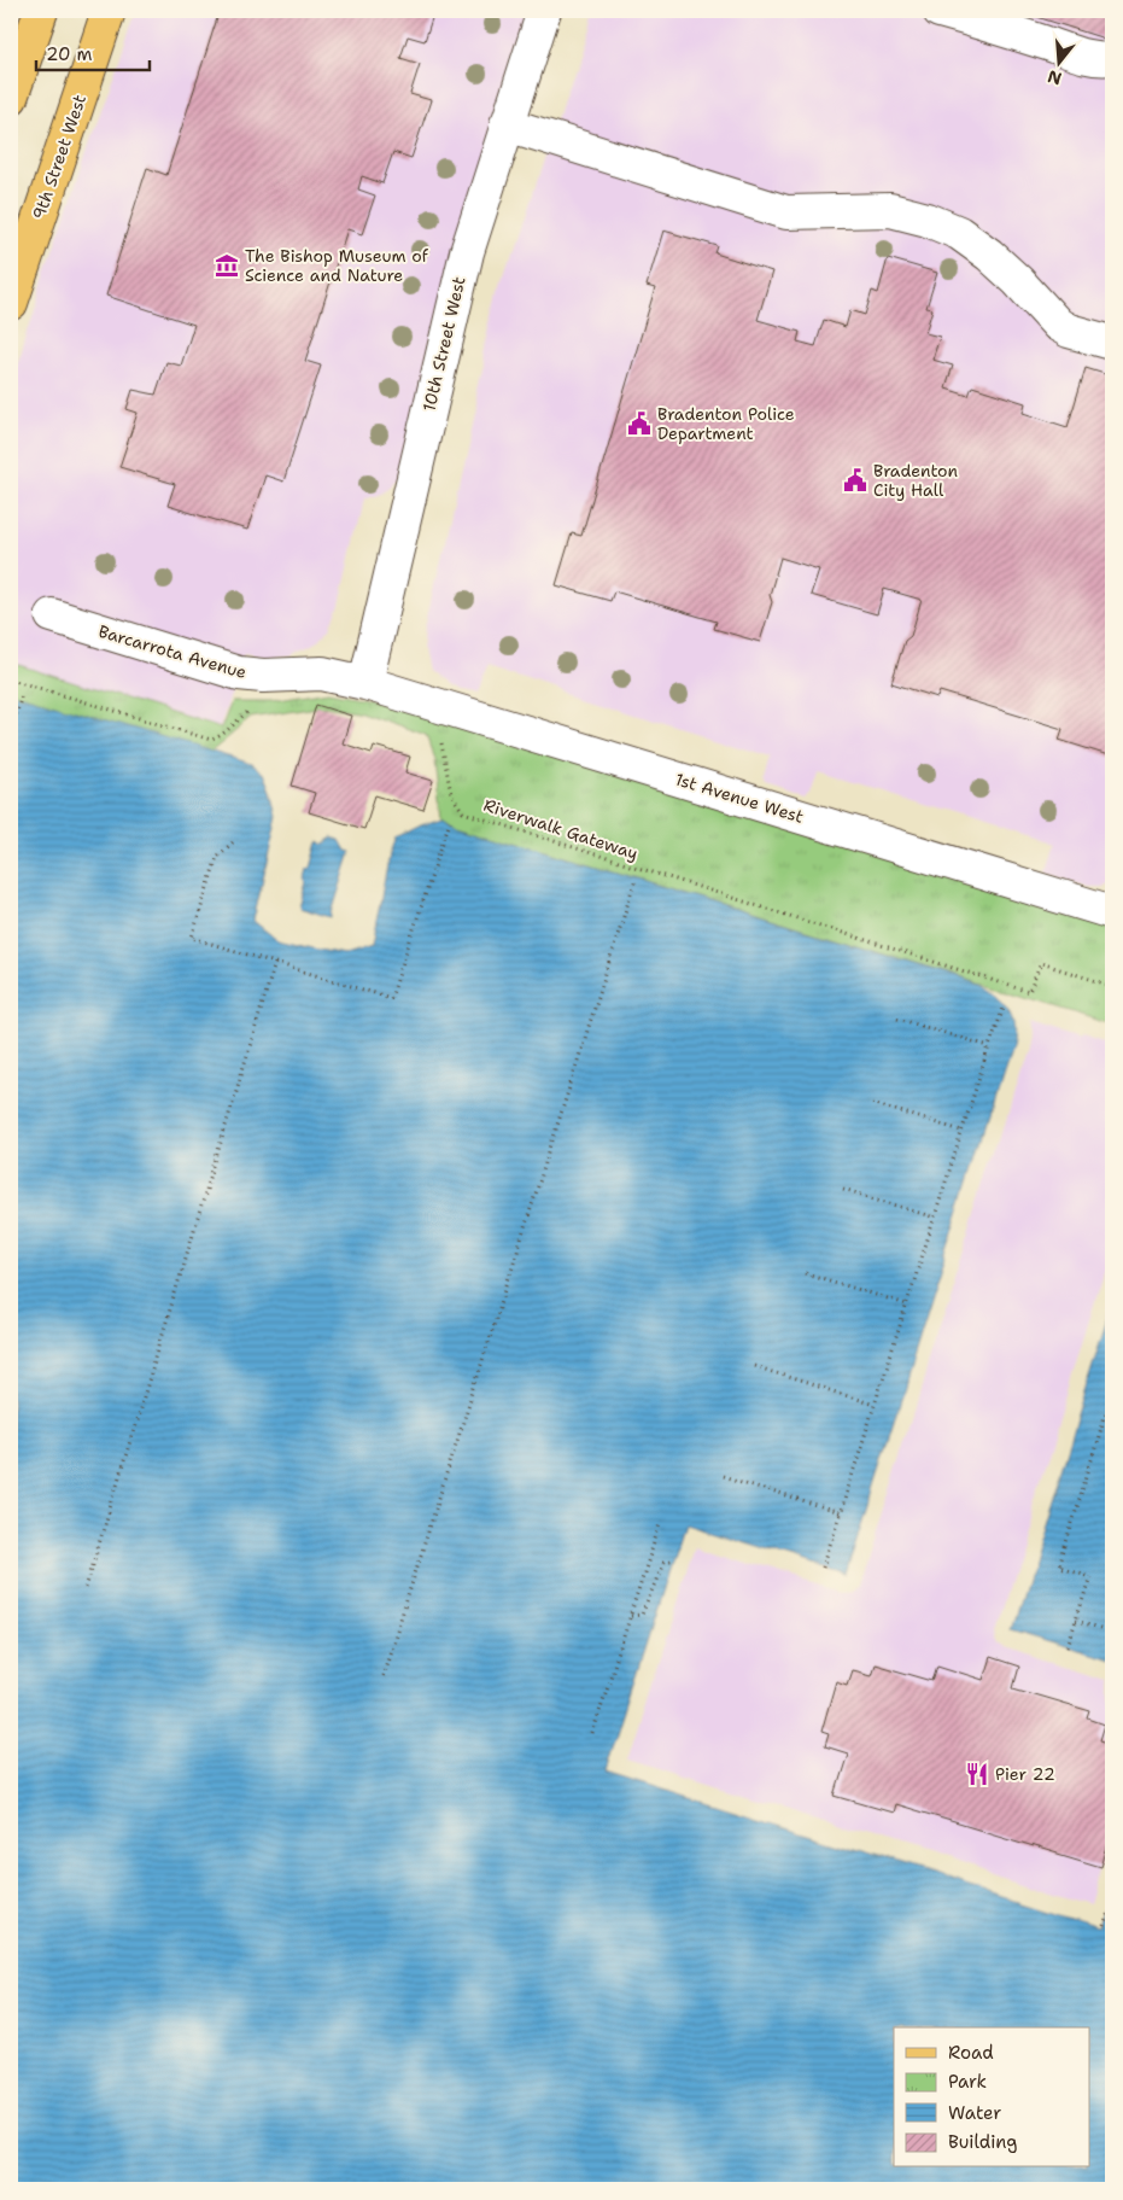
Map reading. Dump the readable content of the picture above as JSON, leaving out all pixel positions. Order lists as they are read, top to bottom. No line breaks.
{"streets":{"main road":["9th Street West"],"street":["10th Street West","Barcarrota Avenue","1st Avenue West"],"path":["Riverwalk Gateway"]},"crossings":[["10th Street West","Barcarrota Avenue"],["10th Street West","1st Avenue West"],["Barcarrota Avenue","1st Avenue West"]],"places":{"museum":["The Bishop Museum of Science and Nature"],"public building":["Bradenton Police Department","Bradenton City Hall"],"restaurant":["Pier 22"]},"legend":["Road","Park","Water","Building"],"scale_bar":"20 m","north":"bottom"}
